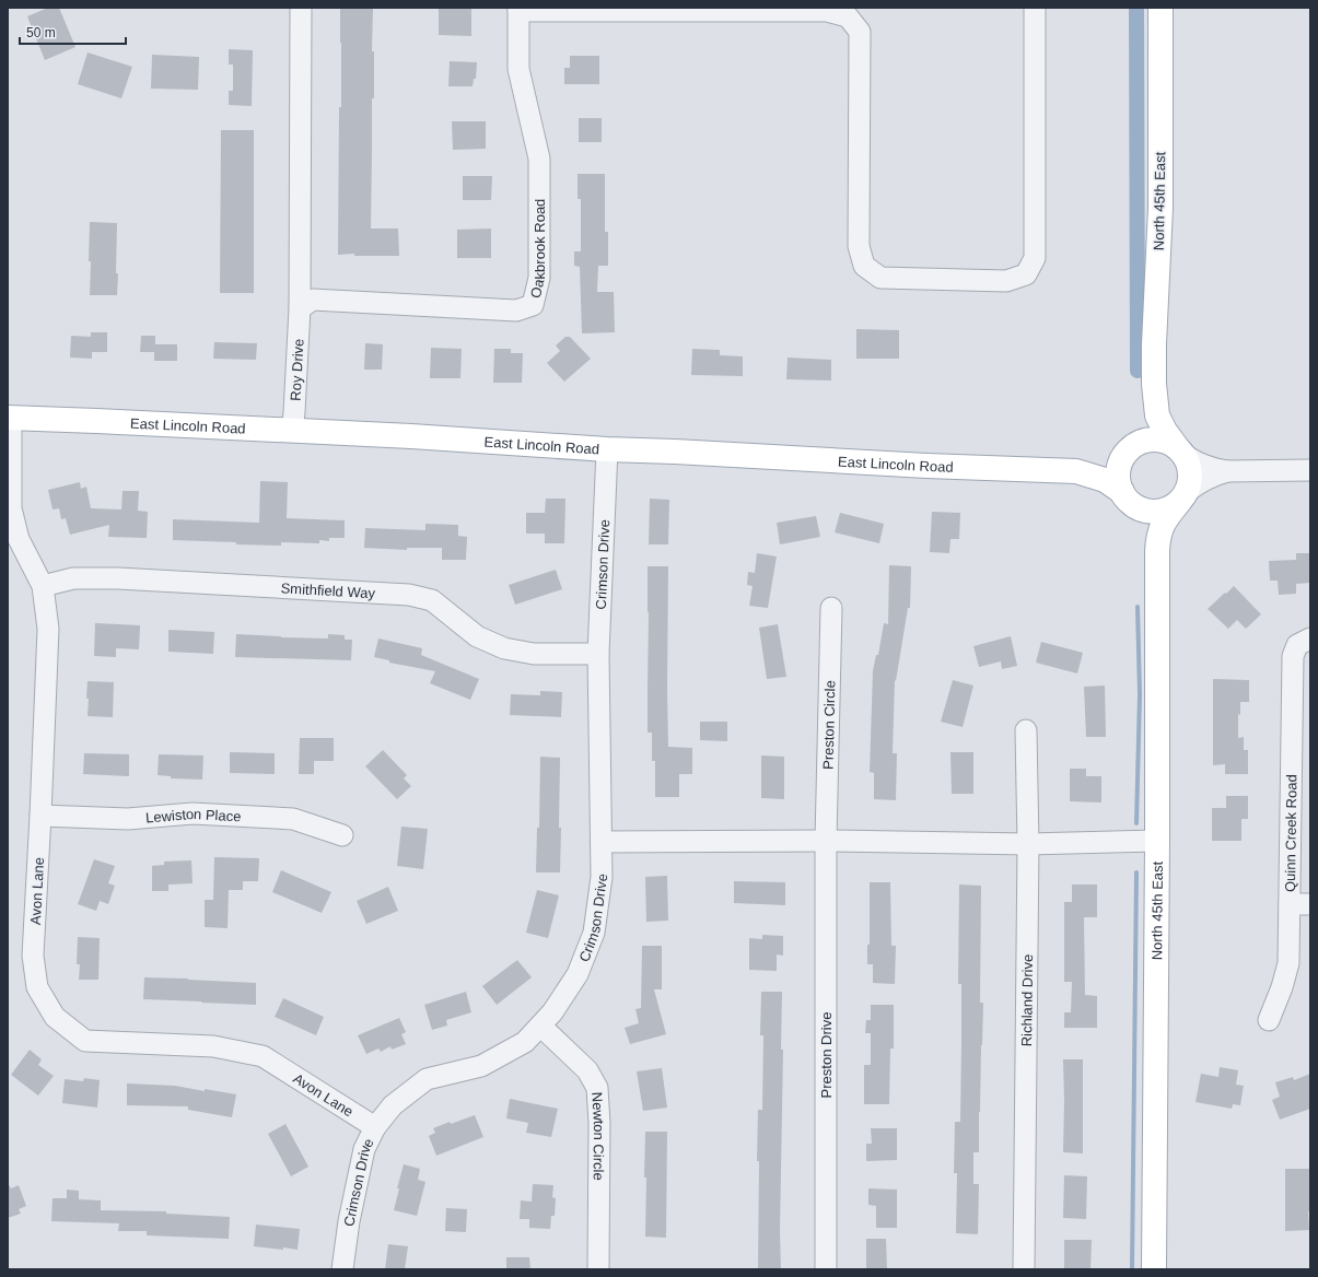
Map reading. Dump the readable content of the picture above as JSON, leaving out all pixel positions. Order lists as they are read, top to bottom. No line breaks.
{"streets":{"main road":["North 45th East","East Lincoln Road"],"street":["Oakbrook Road","Roy Drive","Crimson Drive","Smithfield Way","Preston Circle","Lewiston Place","Quinn Creek Road","Avon Lane","Richland Drive","Preston Drive","Newton Circle"]},"crossings":[["North 45th East","East Lincoln Road"],["Oakbrook Road","Roy Drive"],["Roy Drive","East Lincoln Road"],["East Lincoln Road","Crimson Drive"],["East Lincoln Road","Avon Lane"],["Crimson Drive","Smithfield Way"],["Crimson Drive","Avon Lane"],["Crimson Drive","Newton Circle"],["Smithfield Way","Avon Lane"],["Preston Circle","Preston Drive"],["Lewiston Place","Avon Lane"]],"scale_bar":"50 m"}
